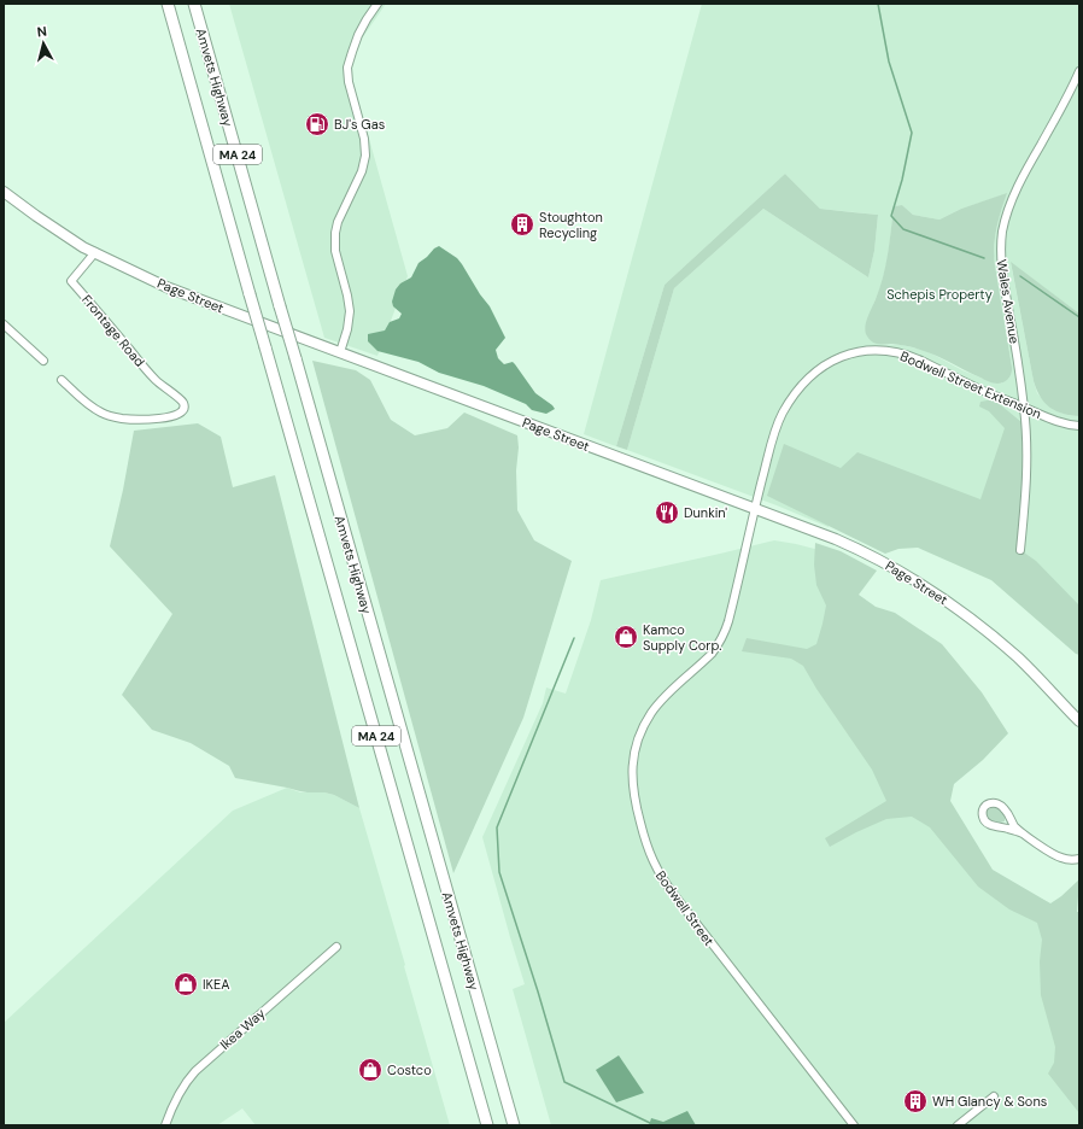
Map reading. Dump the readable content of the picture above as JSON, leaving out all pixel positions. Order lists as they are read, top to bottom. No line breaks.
{"streets":{"highway":["Amvets Highway","MA 24"],"main road":["Page Street"],"street":["Wales Avenue","Frontage Road","Bodwell Street Extension","Bodwell Street","Ikea Way"]},"crossings":[["Page Street","Frontage Road"],["Page Street","Bodwell Street Extension"],["Page Street","Bodwell Street"],["Wales Avenue","Bodwell Street Extension"],["Bodwell Street Extension","Bodwell Street"]],"parks":["Schepis Property"],"places":{"fuel station":["BJ's Gas"],"building":["Stoughton Recycling","WH Glancy & Sons"],"restaurant":["Dunkin'"],"shop":["Kamco Supply Corp.","IKEA","Costco"]},"north":"top"}
